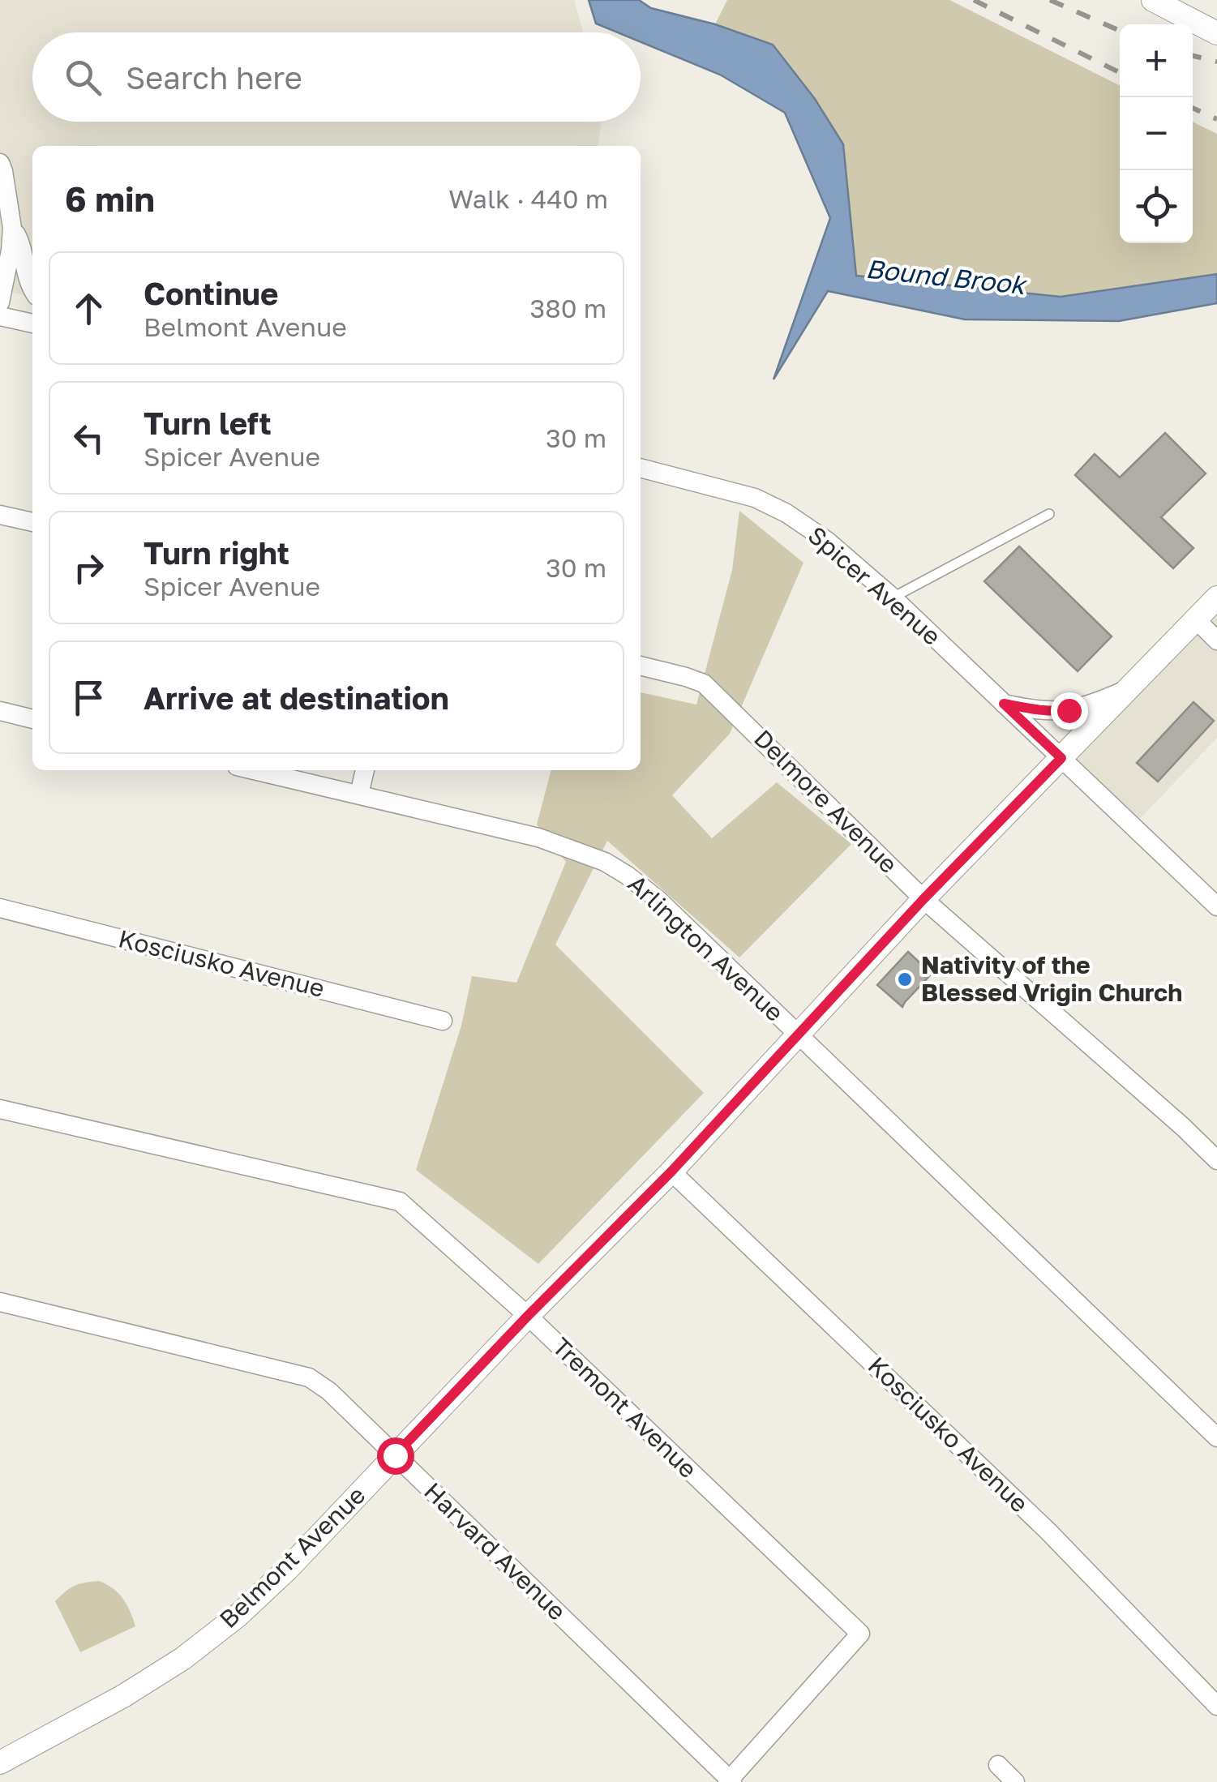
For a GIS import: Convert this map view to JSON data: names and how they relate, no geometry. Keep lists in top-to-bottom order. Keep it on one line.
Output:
{"streets":{"street":["Spicer Avenue","Delmore Avenue","Arlington Avenue","Kosciusko Avenue","Tremont Avenue","Harvard Avenue","Belmont Avenue"]},"crossings":[["Spicer Avenue","Belmont Avenue"],["Delmore Avenue","Belmont Avenue"],["Arlington Avenue","Belmont Avenue"],["Kosciusko Avenue","Belmont Avenue"],["Tremont Avenue","Harvard Avenue"],["Tremont Avenue","Belmont Avenue"],["Harvard Avenue","Belmont Avenue"]],"water":["Bound Brook"],"places":["Nativity of the Blessed Vrigin Church"],"page":{"map_buttons":["+","−"],"search":"Search here","heading":["6 min","Walk · 440 m"],"list":[["Continue","Belmont Avenue","380 m"],["Turn left","Spicer Avenue","30 m"],["Turn right","Spicer Avenue","30 m"],"Arrive at destination"]}}
